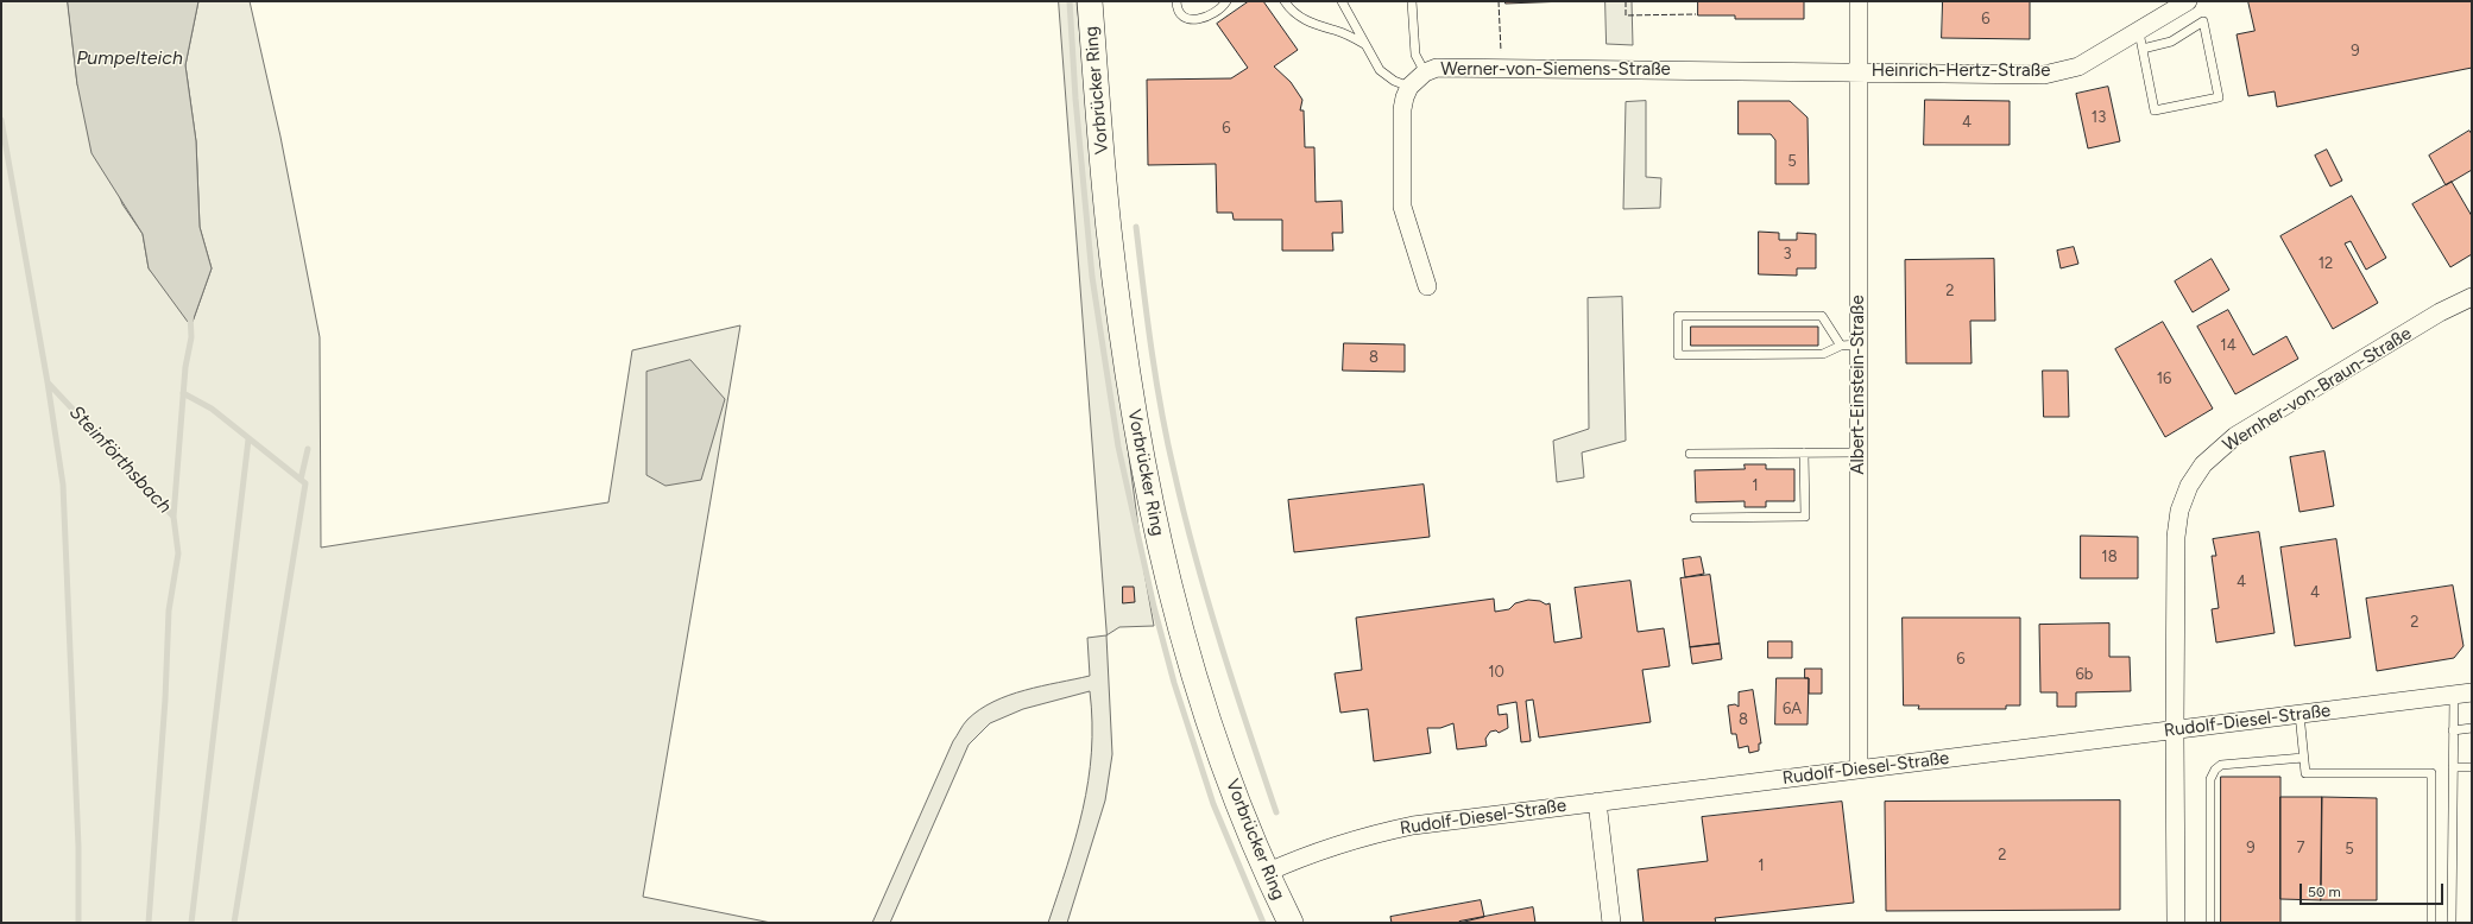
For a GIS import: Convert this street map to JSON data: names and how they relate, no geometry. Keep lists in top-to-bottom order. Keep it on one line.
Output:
{"streets":{"main road":["Vorbrücker Ring"],"street":["Werner-von-Siemens-Straße","Heinrich-Hertz-Straße","Albert-Einstein-Straße","Wernher-von-Braun-Straße","Rudolf-Diesel-Straße"]},"crossings":[["Werner-von-Siemens-Straße","Heinrich-Hertz-Straße"],["Werner-von-Siemens-Straße","Albert-Einstein-Straße"],["Heinrich-Hertz-Straße","Albert-Einstein-Straße"],["Vorbrücker Ring","Rudolf-Diesel-Straße"],["Albert-Einstein-Straße","Rudolf-Diesel-Straße"],["Wernher-von-Braun-Straße","Rudolf-Diesel-Straße"]],"water":["Pumpelteich","Steinförthsbach"],"house_numbers":["6","9","13","4","6","5","3","12","2","14","8","16","1","18","4","4","2","6","10","6b","6A","8","9","7","5","2","1"],"scale_bar":"50 m"}
